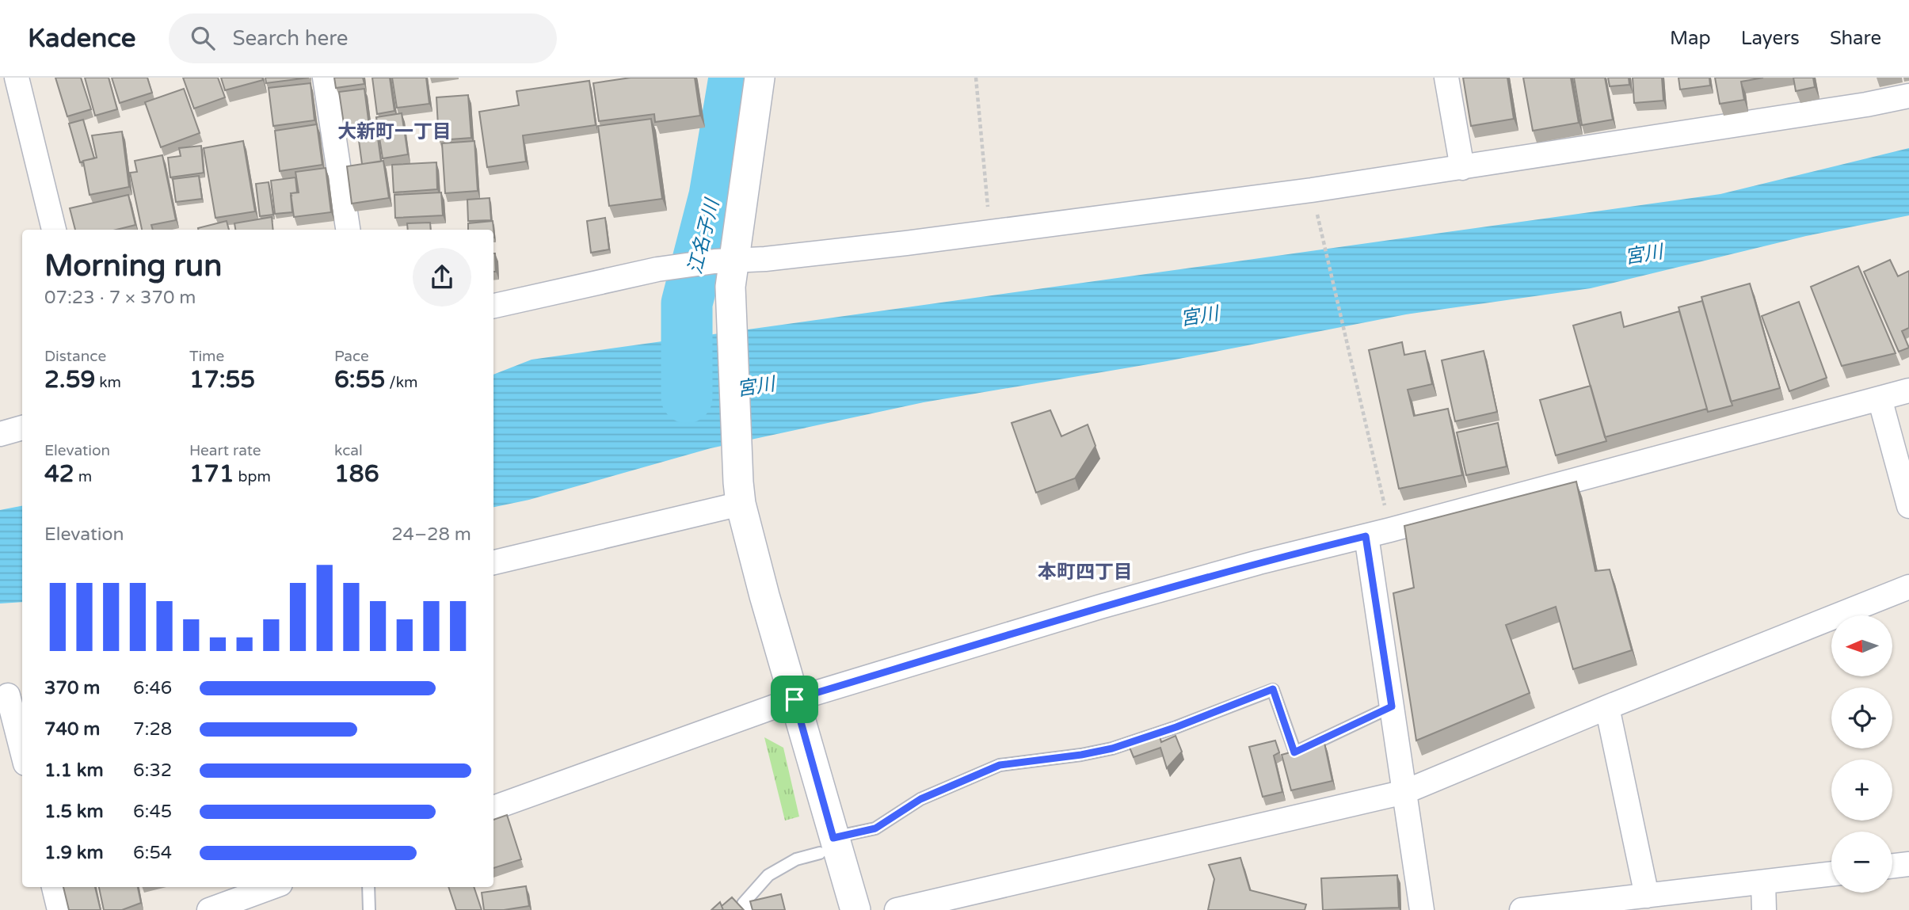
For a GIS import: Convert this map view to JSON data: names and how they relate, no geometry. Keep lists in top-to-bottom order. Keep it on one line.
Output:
{"districts":["大新町一丁目","本町四丁目"],"water":["江名子川","宮川"],"north":"left","page":{"header":"Kadence","search":"Search here","nav":["Map","Layers","Share"],"heading":["Morning run","07:23 · 7 × 370 m"],"stats":[["Distance","2.59 km"],["Time","17:55"],["Pace","6:55 /km"],["Elevation","42 m"],["Heart rate","171 bpm"],["kcal","186"]],"chart":["Elevation","24–28 m"],"map_buttons":["+","−"],"list":[{"name":"370 m","note":"6:46"},{"name":"740 m","note":"7:28"},{"name":"1.1 km","note":"6:32"},{"name":"1.5 km","note":"6:45"},{"name":"1.9 km","note":"6:54"}]}}
